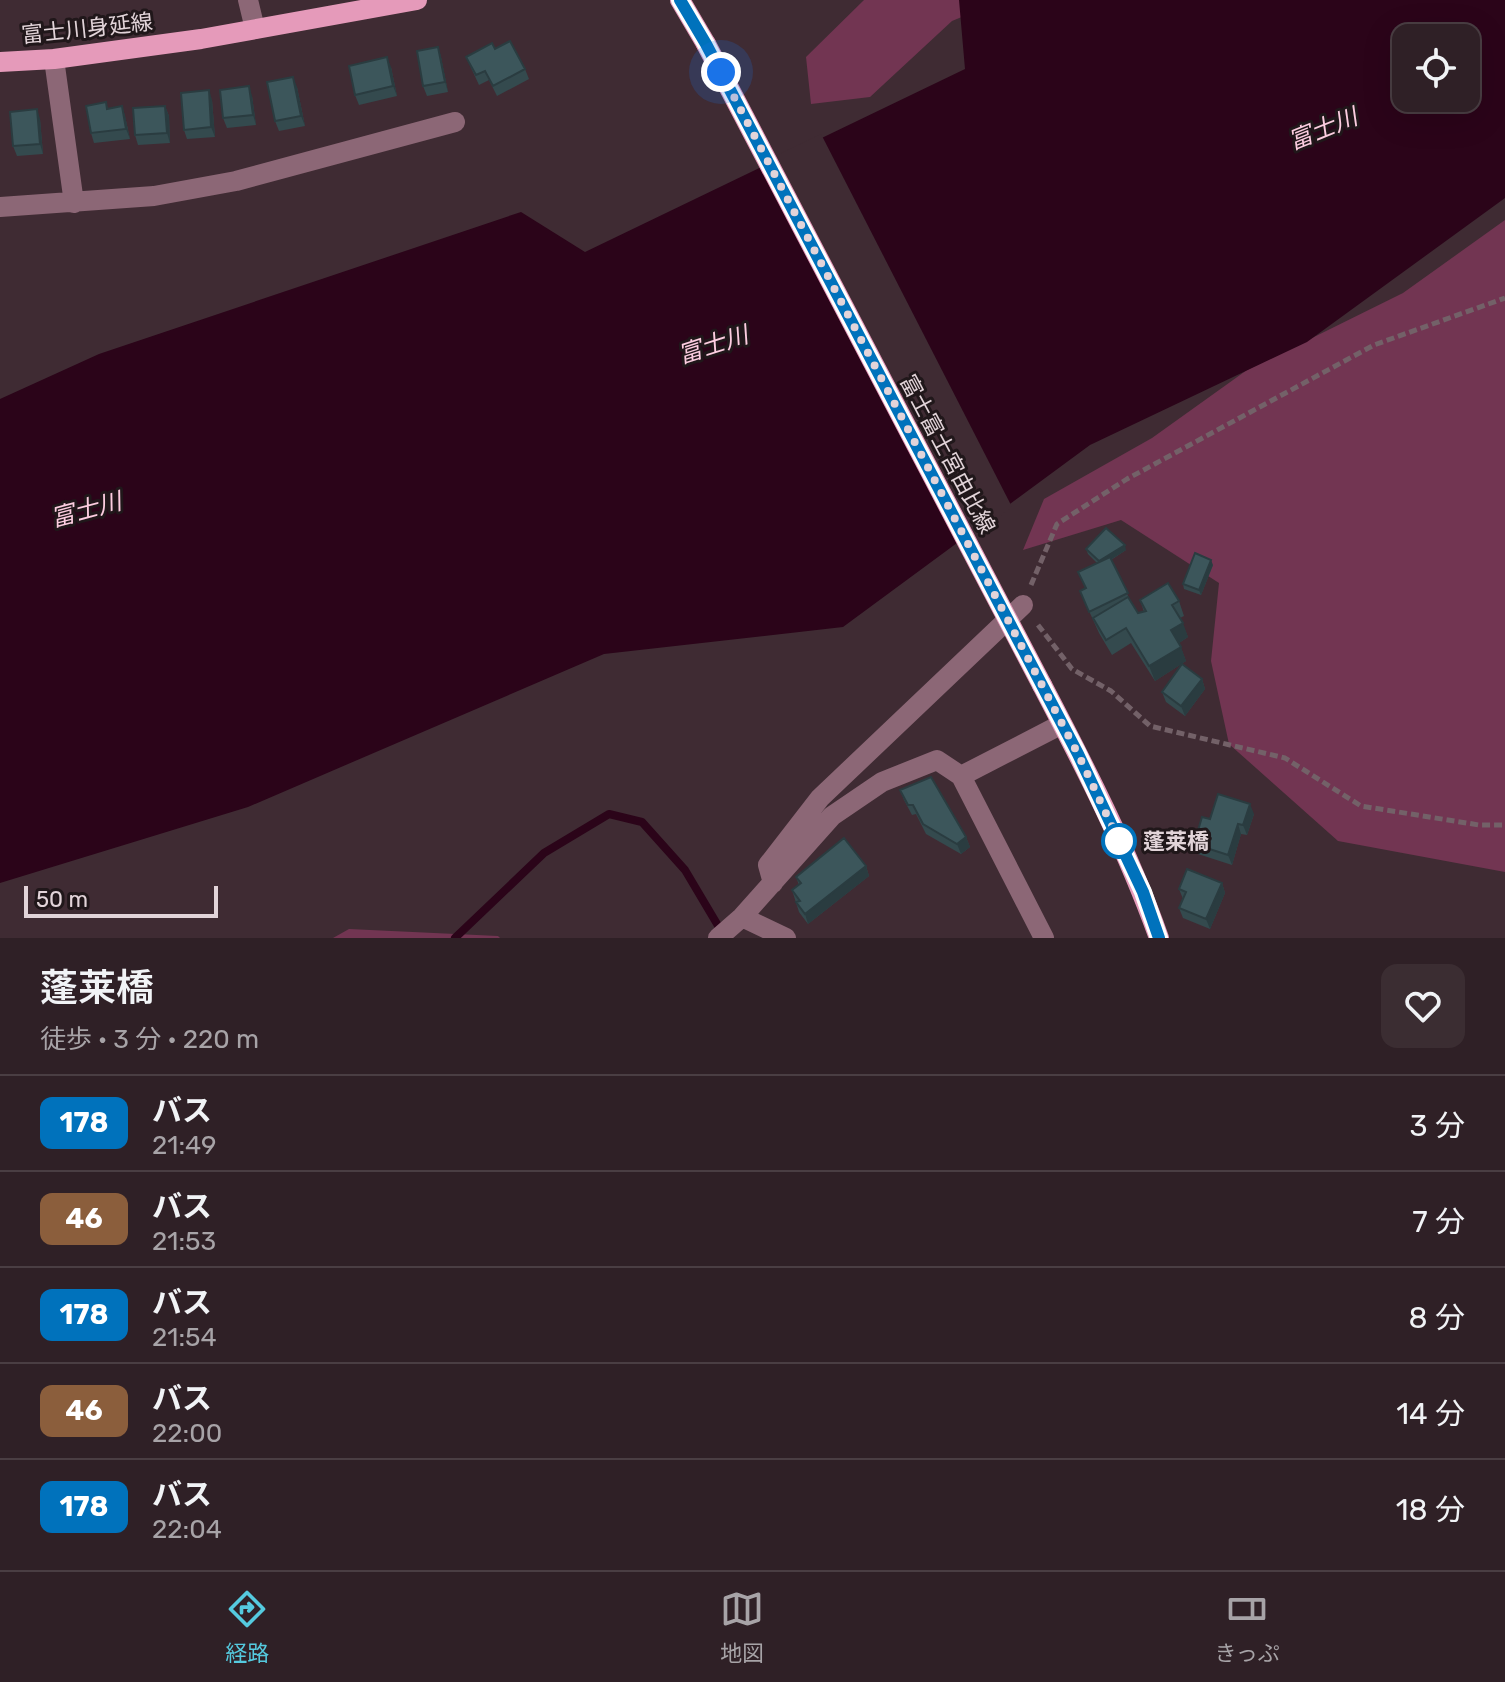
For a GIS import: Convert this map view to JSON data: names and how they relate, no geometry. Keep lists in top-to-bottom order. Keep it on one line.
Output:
{"streets":{"main road":["富士川身延線","富士富士宮由比線"]},"water":["富士川"],"places":["蓬莱橋"],"lines":["bus line 178"],"scale_bar":"50 m","page":{"scale":"50 m","heading":["蓬莱橋","徒歩 · 3 分 · 220 m"],"list":[{"mark":"178","name":"バス","note":"21:49","value":"3 分"},{"mark":"46","name":"バス","note":"21:53","value":"7 分"},{"mark":"178","name":"バス","note":"21:54","value":"8 分"},{"mark":"46","name":"バス","note":"22:00","value":"14 分"},{"mark":"178","name":"バス","note":"22:04","value":"18 分"}],"tabs":["経路","地図","きっぷ"]}}
